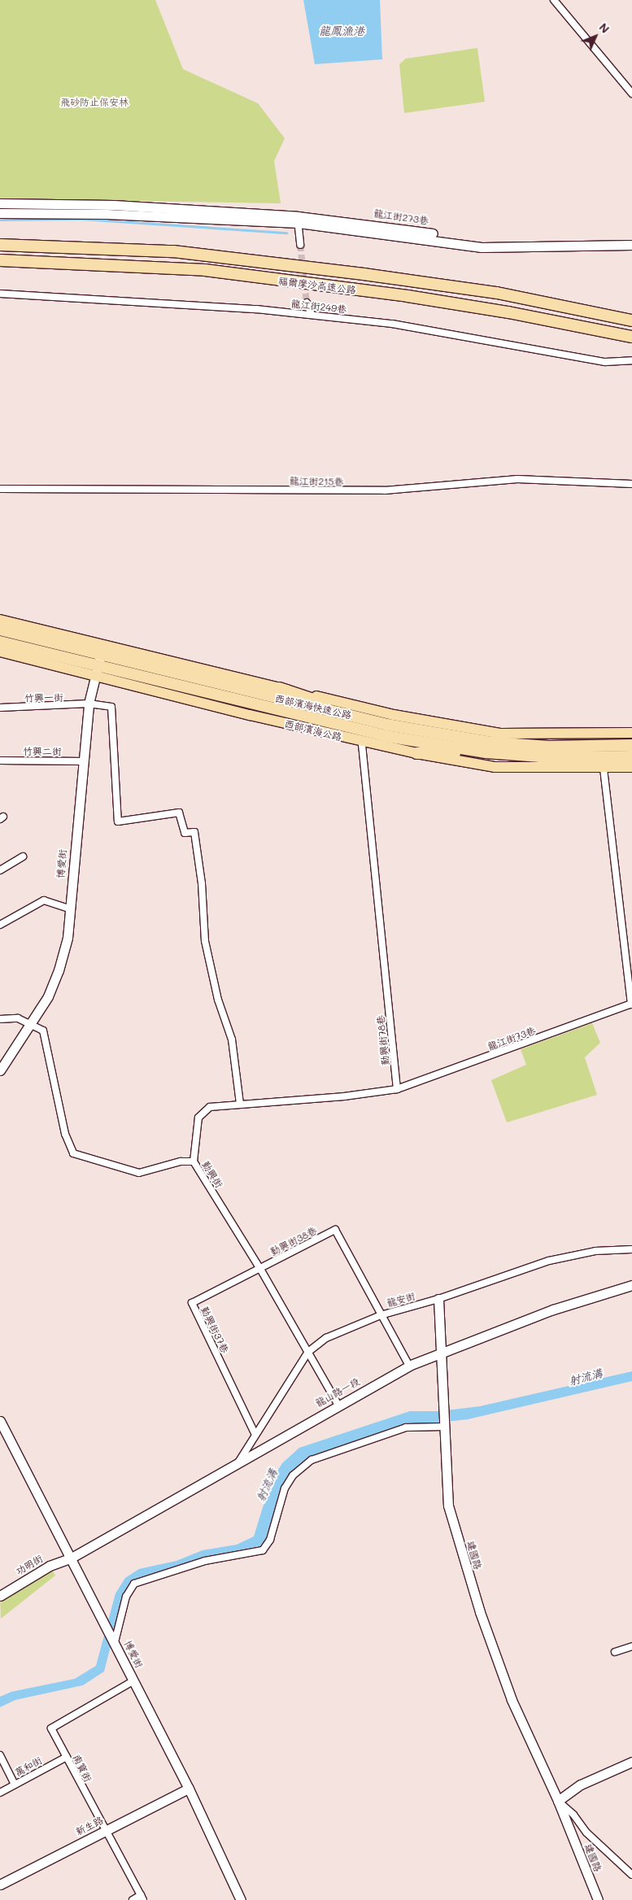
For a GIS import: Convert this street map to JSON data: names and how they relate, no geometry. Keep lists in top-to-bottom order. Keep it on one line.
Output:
{"streets":{"highway":["福爾摩沙高速公路","西部濱海快速公路"],"main road":["西部濱海公路"],"street":["龍江街273巷","龍江街249巷","龍江街215巷","竹興一街","竹興二街","博愛街","龍江街73巷","勤興街78巷","勤興街","勤興街38巷","龍安街","勤興街37巷","龍山路一段","建國路","功明街","萬和街","南寶街","新生路"]},"crossings":[["竹興一街","博愛街"],["西部濱海快速公路","西部濱海公路"],["西部濱海快速公路","博愛街"],["西部濱海公路","博愛街"],["西部濱海公路","勤興街78巷"],["竹興二街","博愛街"],["博愛街","勤興街"],["博愛街","龍山路一段"],["博愛街","功明街"],["博愛街","南寶街"],["博愛街","新生路"],["龍江街73巷","勤興街78巷"],["勤興街","勤興街38巷"],["勤興街","龍安街"],["勤興街","勤興街37巷"],["勤興街","龍山路一段"],["勤興街38巷","龍安街"],["勤興街38巷","勤興街37巷"],["龍安街","勤興街37巷"],["龍安街","龍山路一段"],["龍安街","建國路"],["龍山路一段","建國路"],["龍山路一段","功明街"],["萬和街","南寶街"],["南寶街","新生路"]],"water":["龍鳳漁港","射流溝"],"parks":["飛砂防止保安林"],"north":"top right"}
